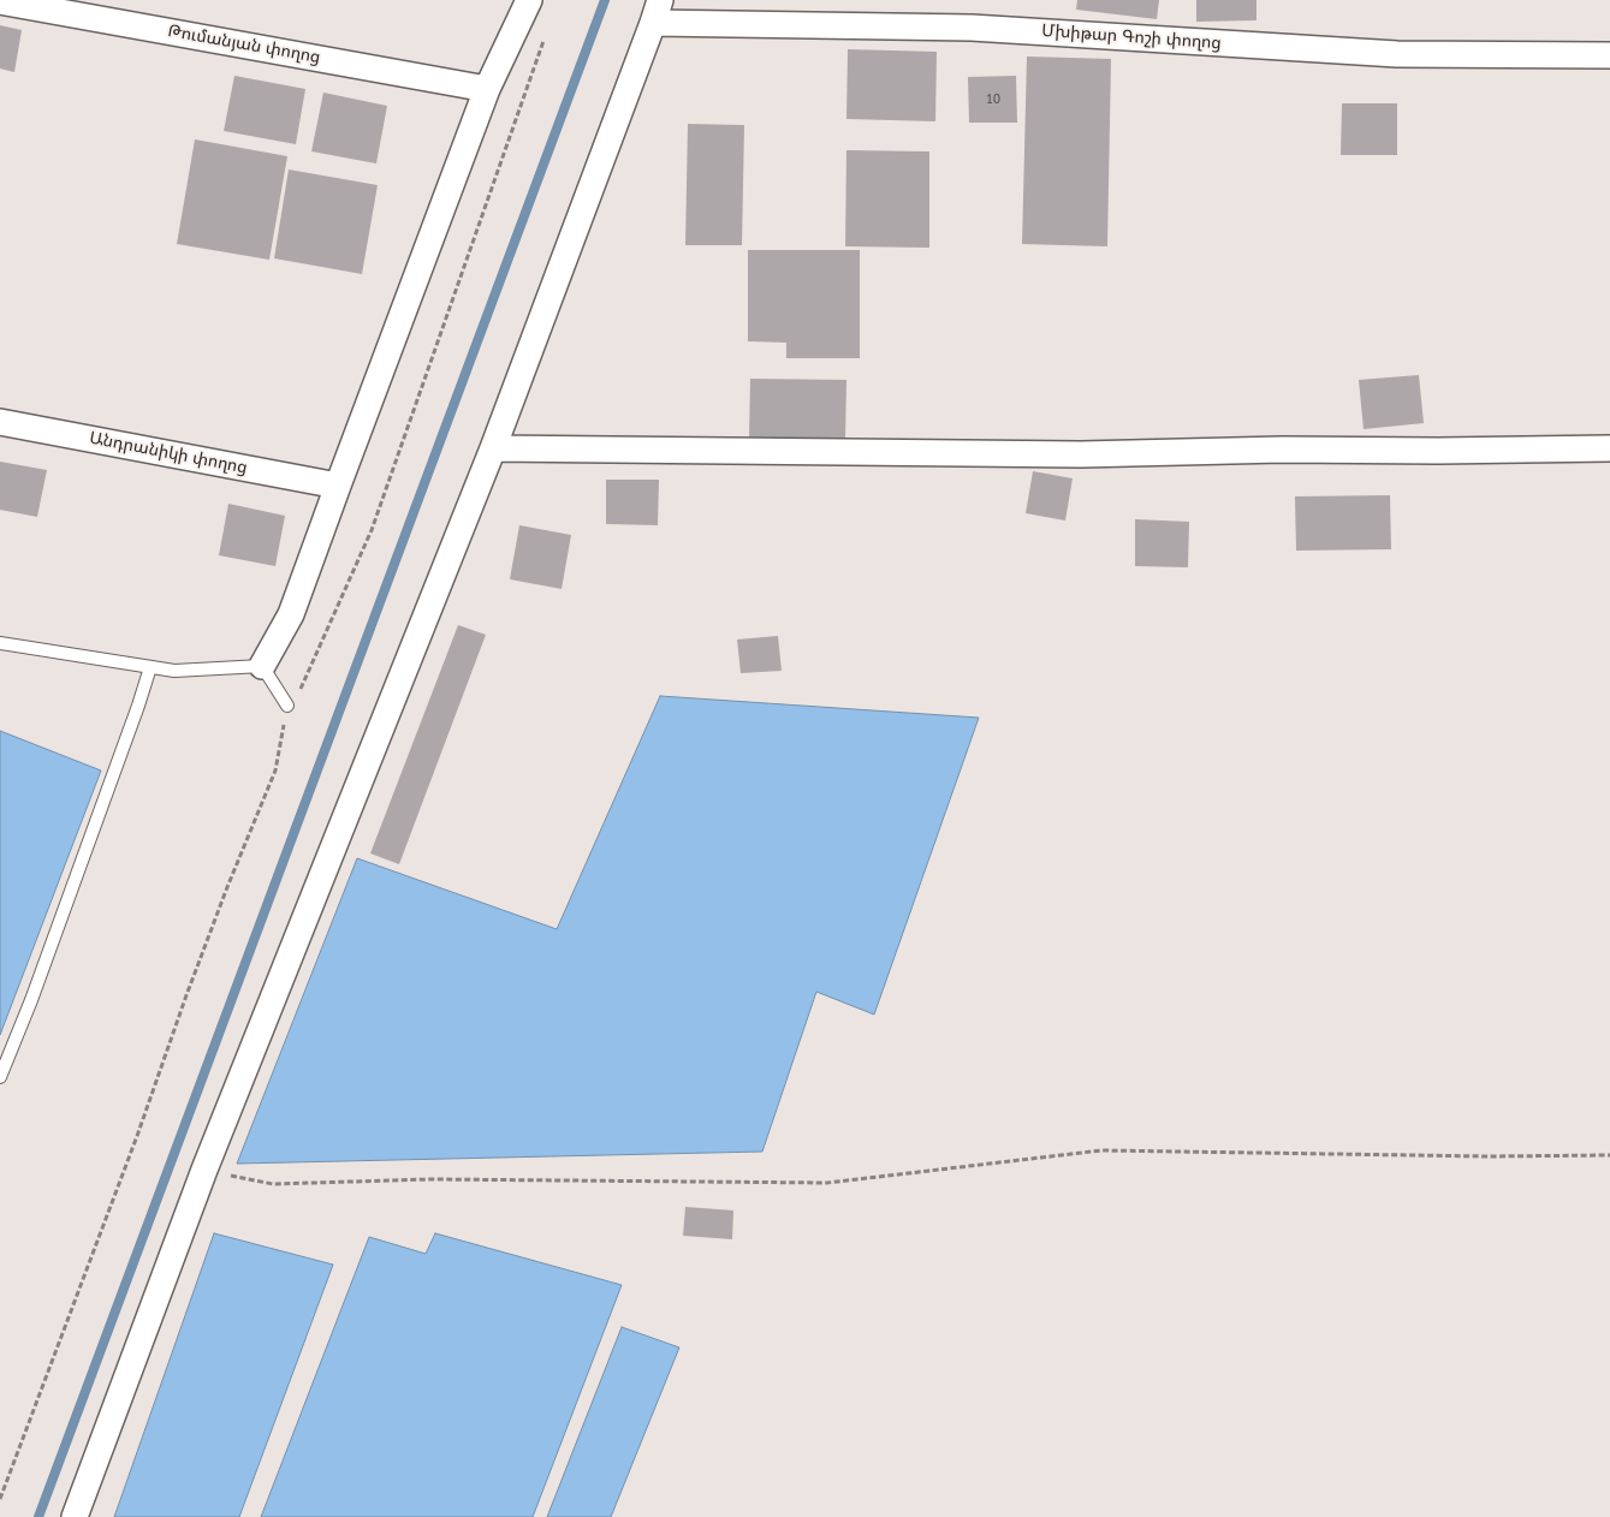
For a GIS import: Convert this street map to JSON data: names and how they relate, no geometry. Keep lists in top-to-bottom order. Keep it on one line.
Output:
{"streets":{"street":["Մխիթար Գոշի փողոց","Թումանյան փողոց","Անդրանիկի փողոց"]},"house_numbers":["10"]}
